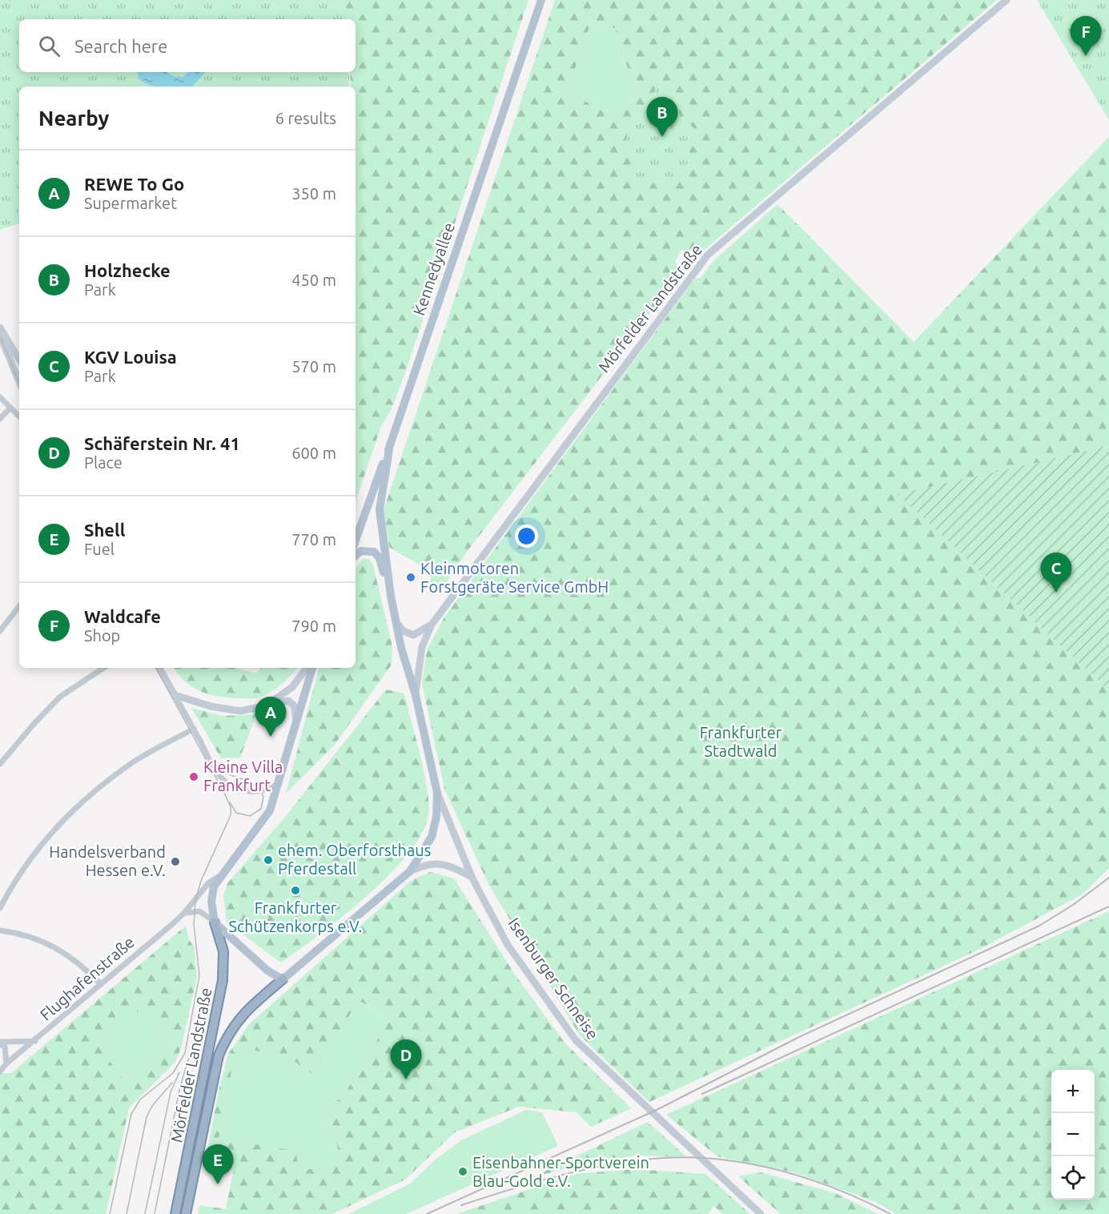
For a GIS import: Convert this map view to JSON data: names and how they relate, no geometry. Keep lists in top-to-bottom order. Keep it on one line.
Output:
{"streets":{"highway":["Mörfelder Landstraße"],"main road":["Kennedyallee","Isenburger Schneise"],"street":["Flughafenstraße"]},"crossings":[["Kennedyallee","Isenburger Schneise"],["Mörfelder Landstraße","Isenburger Schneise"]],"parks":["Frankfurter Stadtwald"],"places":["Kleinmotoren Forstgeräte Service GmbH","Kleine Villa Frankfurt","ehem. Oberforsthaus Pferdestall","Handelsverband Hessen e.V.","Frankfurter Schützenkorps e.V.","Eisenbahner-Sportverein Blau-Gold e.V."],"page":{"pins":["F","B","C","A","D","E"],"search":"Search here","heading":["Nearby","6 results"],"list":[{"mark":"A","name":"REWE To Go","note":"Supermarket","value":"350 m"},{"mark":"B","name":"Holzhecke","note":"Park","value":"450 m"},{"mark":"C","name":"KGV Louisa","note":"Park","value":"570 m"},{"mark":"D","name":"Schäferstein Nr. 41","note":"Place","value":"600 m"},{"mark":"E","name":"Shell","note":"Fuel","value":"770 m"},{"mark":"F","name":"Waldcafe","note":"Shop","value":"790 m"}],"map_buttons":["+","−"]}}
